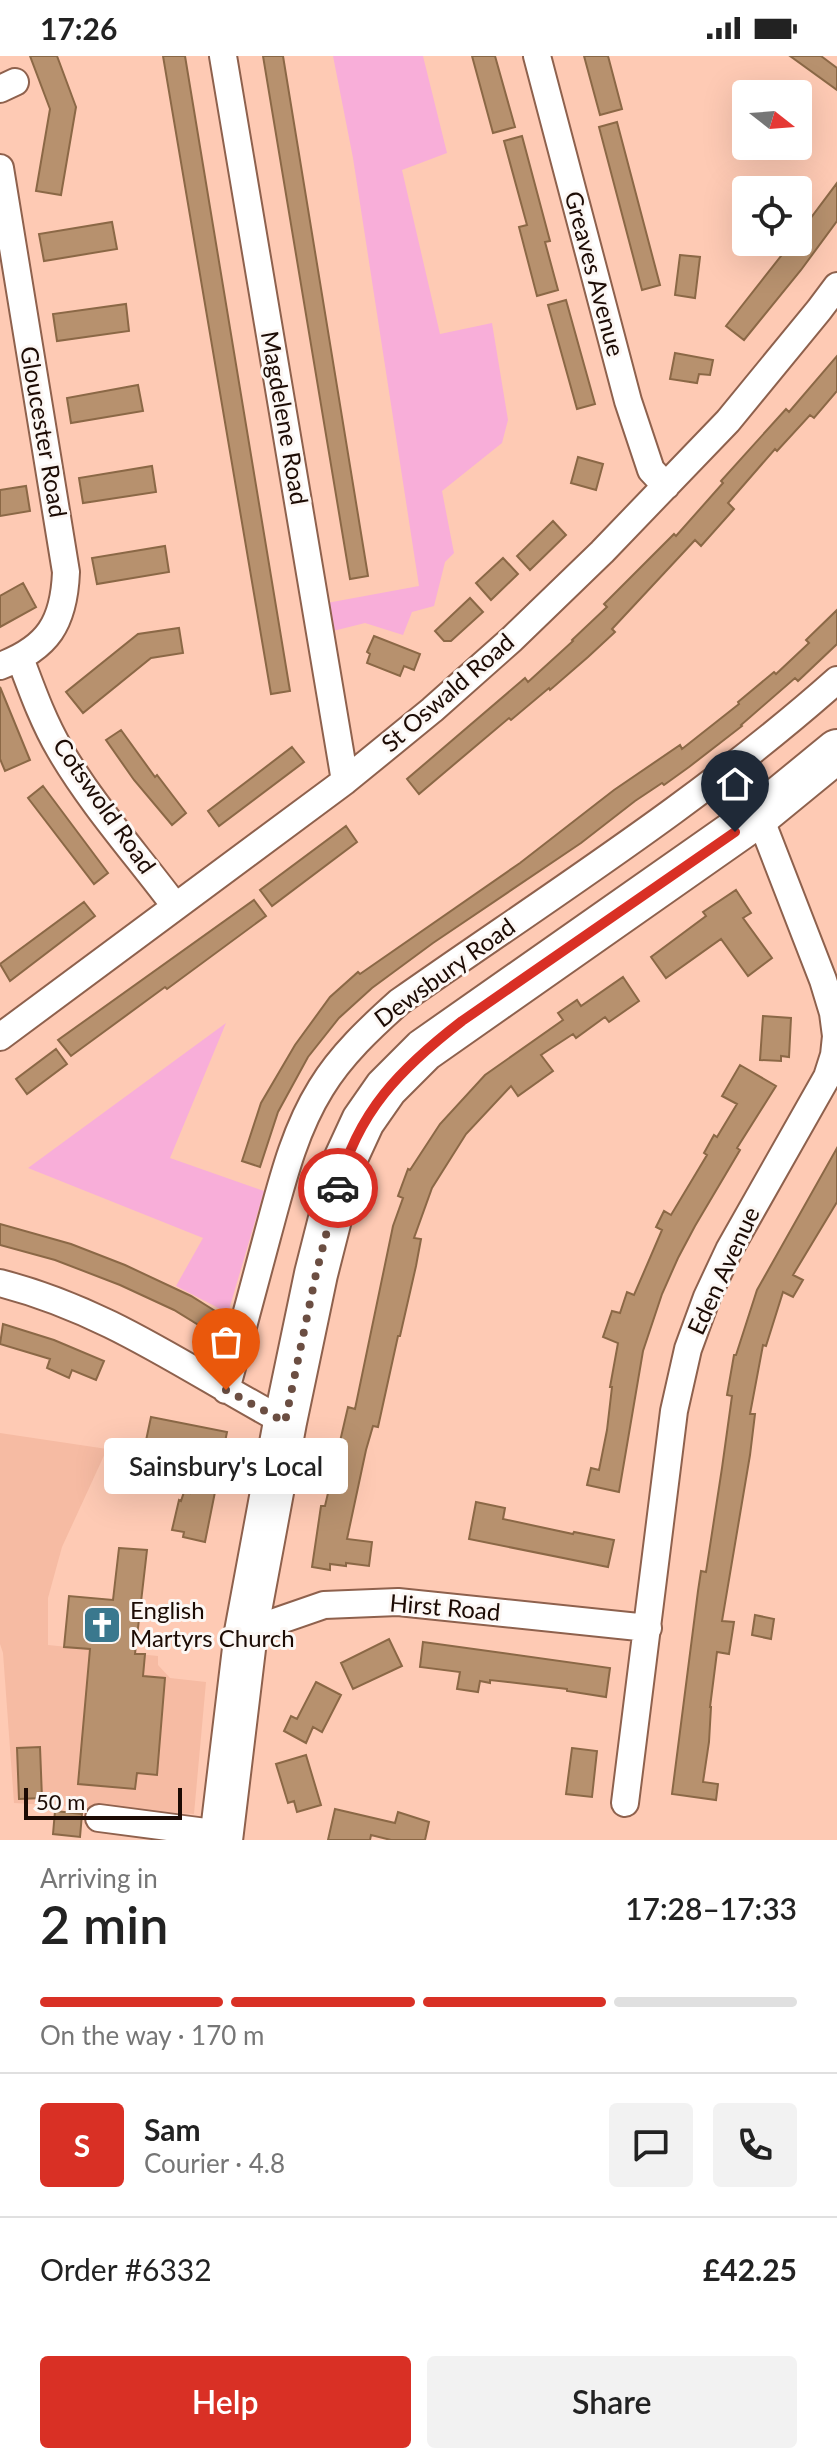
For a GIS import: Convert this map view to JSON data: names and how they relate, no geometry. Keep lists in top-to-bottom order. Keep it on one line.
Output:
{"streets":{"highway":["Dewsbury Road"],"street":["Greaves Avenue","Magdelene Road","Gloucester Road","St Oswald Road","Cotswold Road","Eden Avenue","Hirst Road"]},"crossings":[["Greaves Avenue","St Oswald Road"],["Magdelene Road","St Oswald Road"],["Gloucester Road","Cotswold Road"],["St Oswald Road","Cotswold Road"],["Dewsbury Road","Eden Avenue"],["Dewsbury Road","Hirst Road"],["Eden Avenue","Hirst Road"]],"places":{"other":["Sainsbury's Local"],"church":["English Martyrs Church"]},"scale_bar":"50 m","north":"right","page":{"status":"17:26","bubble":"Sainsbury's Local","scale":"50 m","heading":["2 min","Arriving in","17:28–17:33"],"panel":["Sam","Courier · 4.8","Order #6332","£42.25"],"bar":"On the way · 170 m","round":"S","buttons":["Help","Share"]}}
